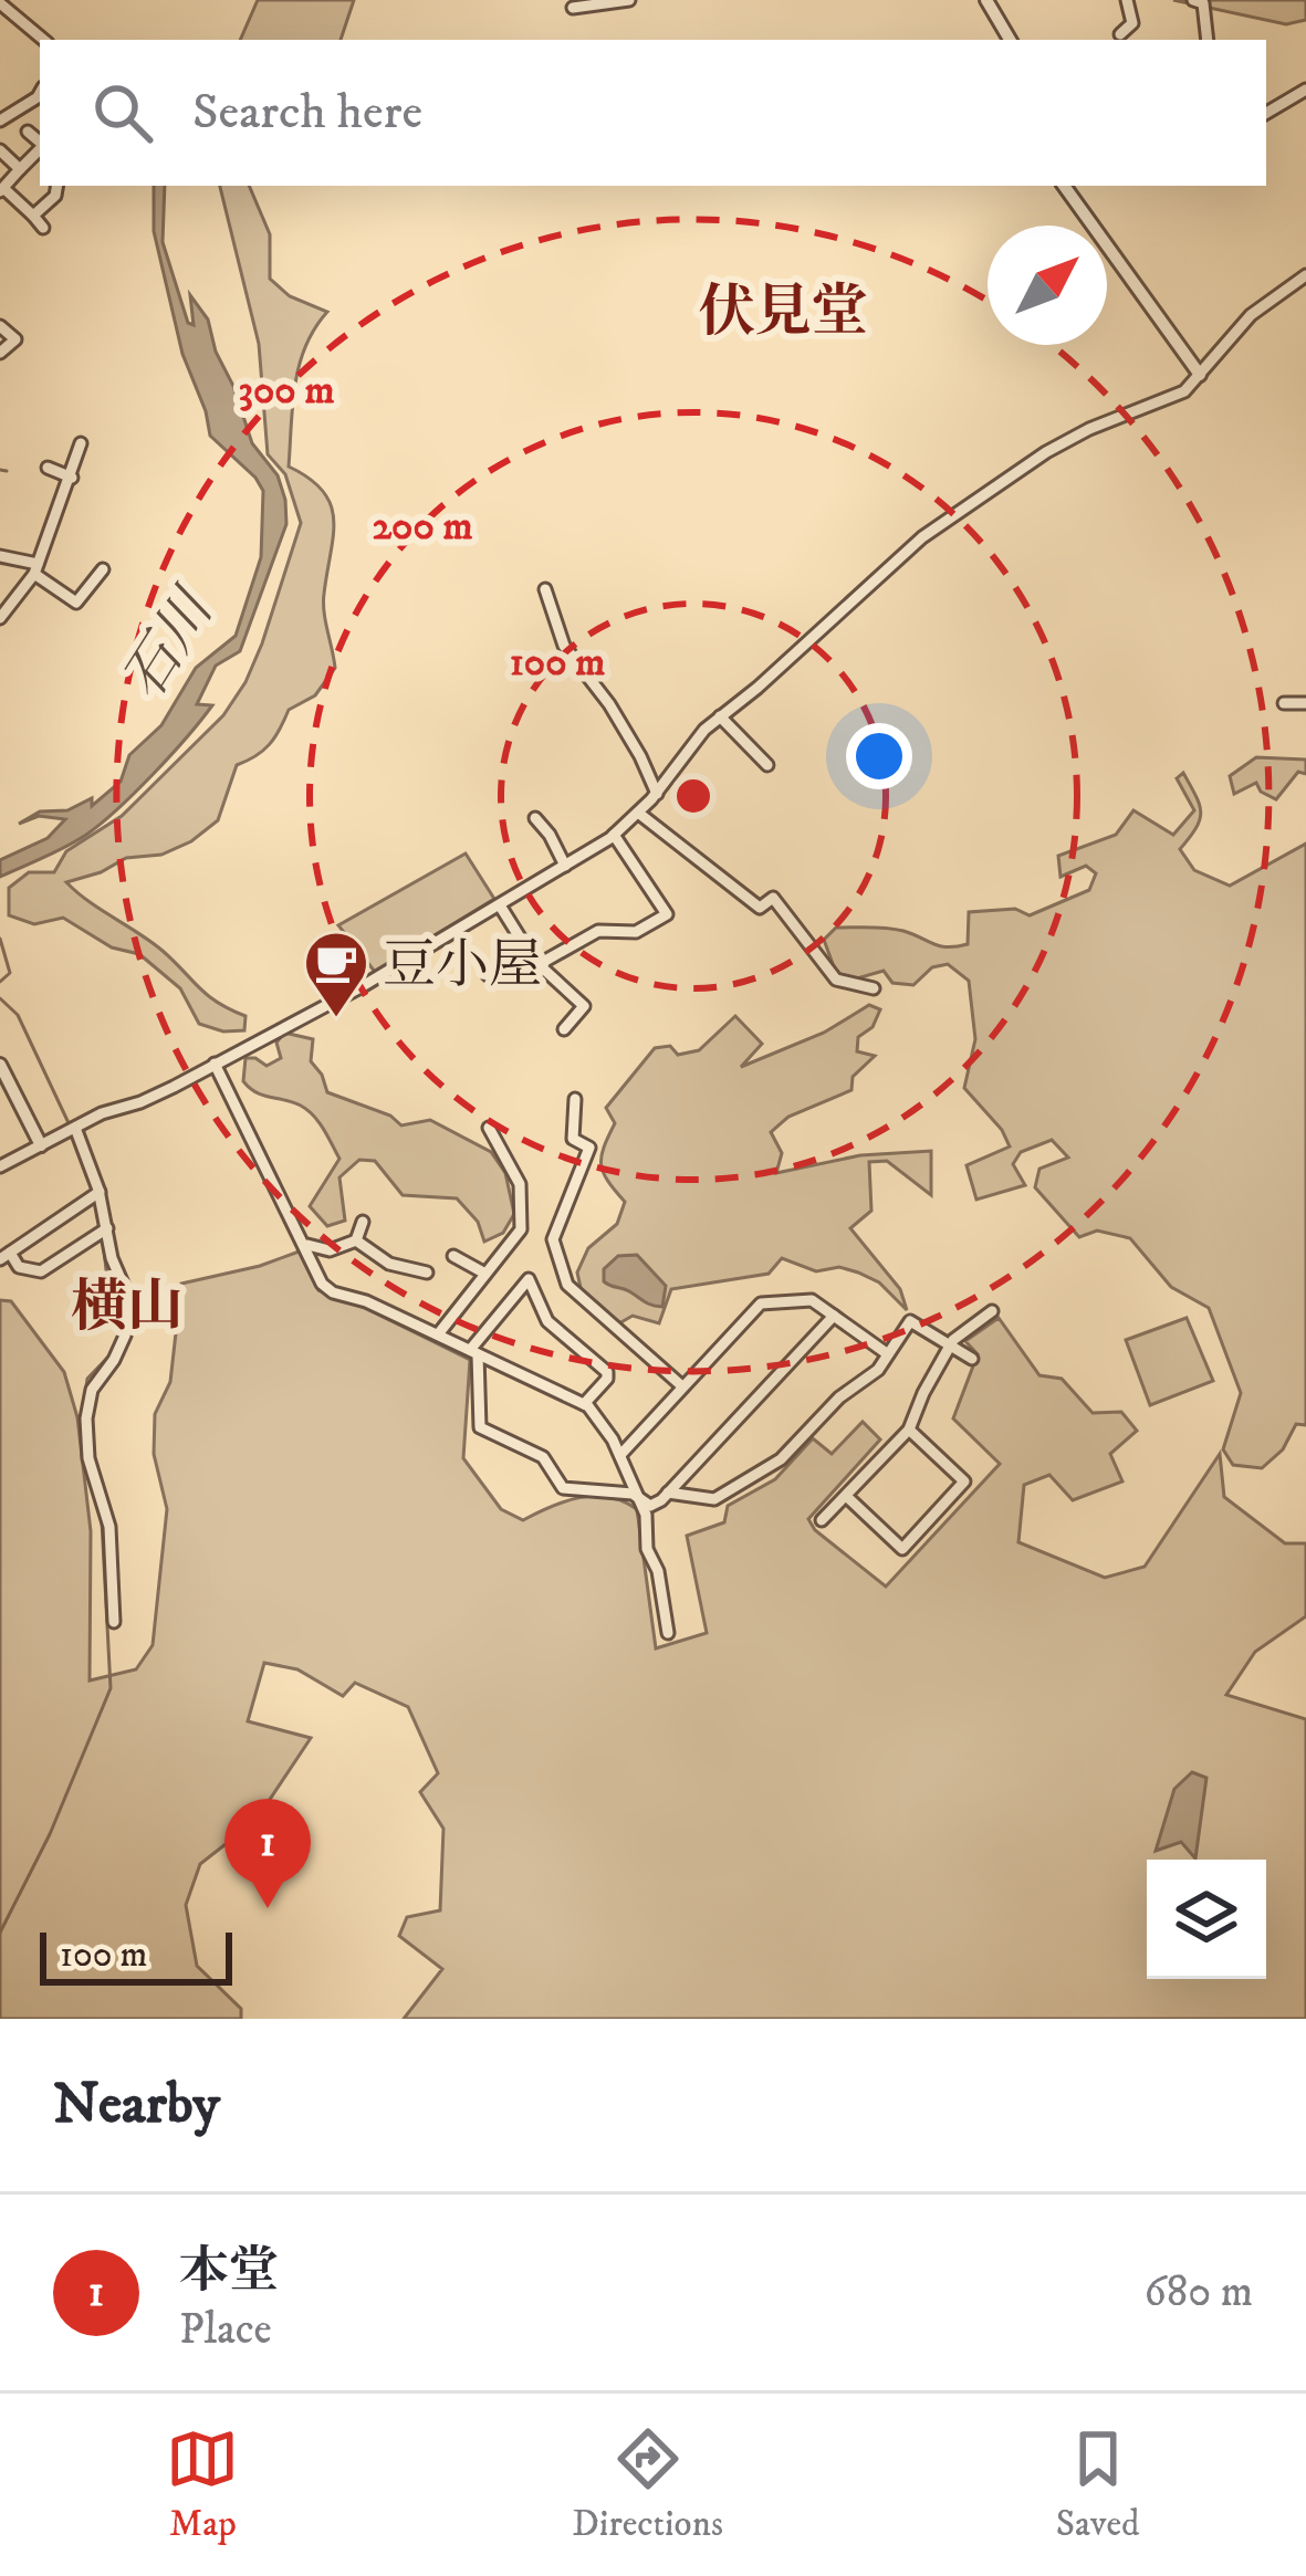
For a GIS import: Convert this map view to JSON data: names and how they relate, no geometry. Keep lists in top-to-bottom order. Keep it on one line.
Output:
{"districts":["伏見堂","横山"],"water":["石川"],"places":{"cafe":["豆小屋"]},"scale_bar":"100 m","north":"top right","page":{"search":"Search here","pins":"1","scale":"100 m","heading":"Nearby","list":[{"mark":"1","name":"本堂","note":"Place","value":"680 m"}],"nav":["Map","Directions","Saved"]},"rings":["300 m","200 m","100 m"]}
